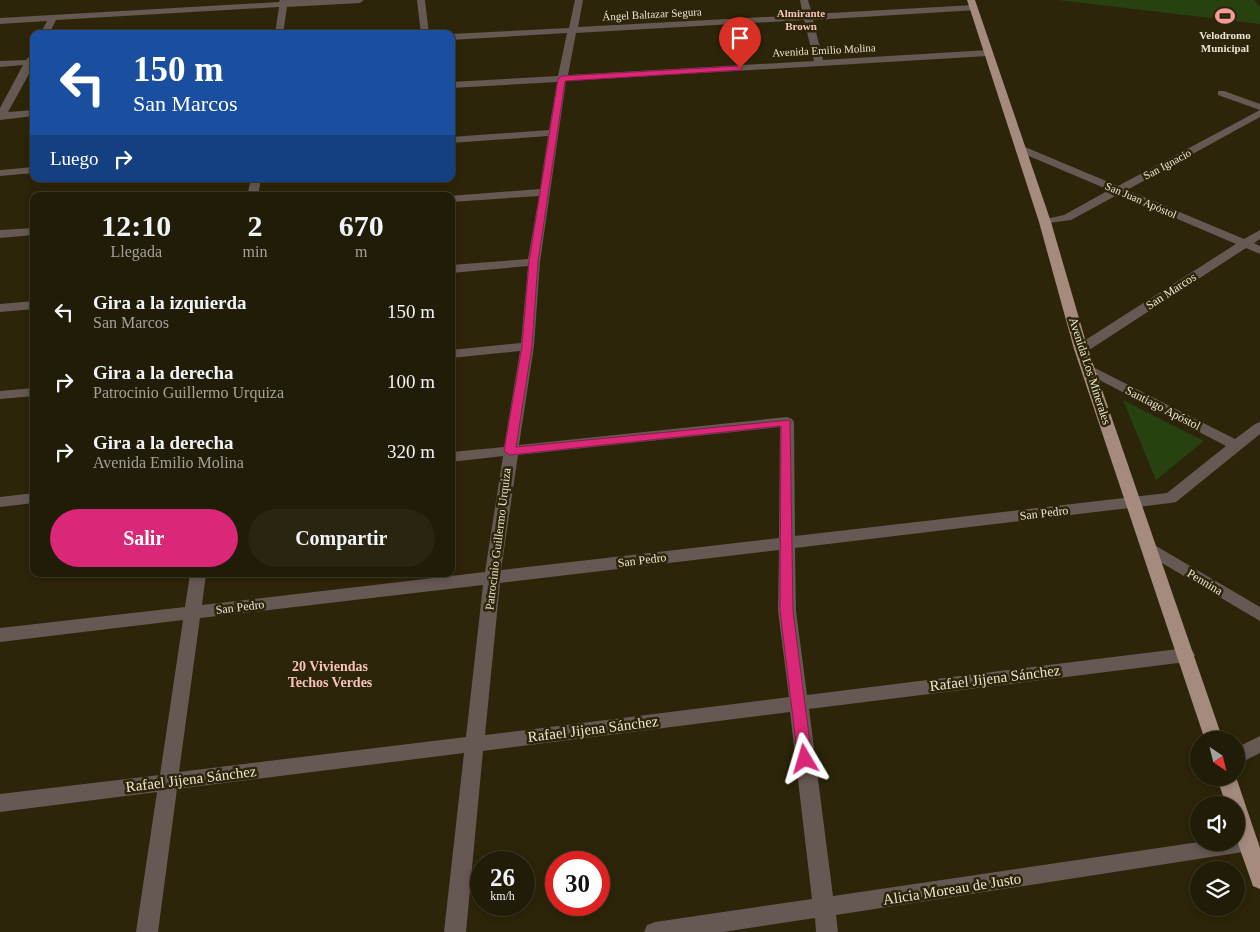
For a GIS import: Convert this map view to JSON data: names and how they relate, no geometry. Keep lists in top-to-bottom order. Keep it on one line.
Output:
{"streets":{"main road":["Avenida Los Minerales"],"street":["Ángel Baltazar Segura","Avenida Emilio Molina","San Ignacio","San Juan Apóstol","San Marcos","Santiago Apóstol","San Pedro","Patrocinio Guillermo Urquiza","Pennina","Rafael Jijena Sánchez","Alicia Moreau de Justo"]},"crossings":[["Ángel Baltazar Segura","Avenida Los Minerales"],["Ángel Baltazar Segura","Patrocinio Guillermo Urquiza"],["Avenida Emilio Molina","Avenida Los Minerales"],["Avenida Emilio Molina","Patrocinio Guillermo Urquiza"],["San Ignacio","San Juan Apóstol"],["San Ignacio","Avenida Los Minerales"],["San Juan Apóstol","San Marcos"],["San Juan Apóstol","Avenida Los Minerales"],["San Marcos","Avenida Los Minerales"],["Avenida Los Minerales","Santiago Apóstol"],["Avenida Los Minerales","San Pedro"],["Avenida Los Minerales","Pennina"],["Avenida Los Minerales","Rafael Jijena Sánchez"],["Santiago Apóstol","San Pedro"],["San Pedro","Patrocinio Guillermo Urquiza"],["Patrocinio Guillermo Urquiza","Rafael Jijena Sánchez"]],"districts":["Almirante Brown","20 Viviendas Techos Verdes"],"places":{"sports":["Velodromo Municipal"]},"north":"bottom right","page":{"turn":["150 m","San Marcos"],"then":"Luego","eta":["12:10","Llegada","2","min","670","m"],"list":[{"name":"Gira a la izquierda","note":"San Marcos","value":"150 m"},{"name":"Gira a la derecha","note":"Patrocinio Guillermo Urquiza","value":"100 m"},{"name":"Gira a la derecha","note":"Avenida Emilio Molina","value":"320 m"}],"buttons":["Salir","Compartir"],"speed":"26 km/h","limit":"30"}}
